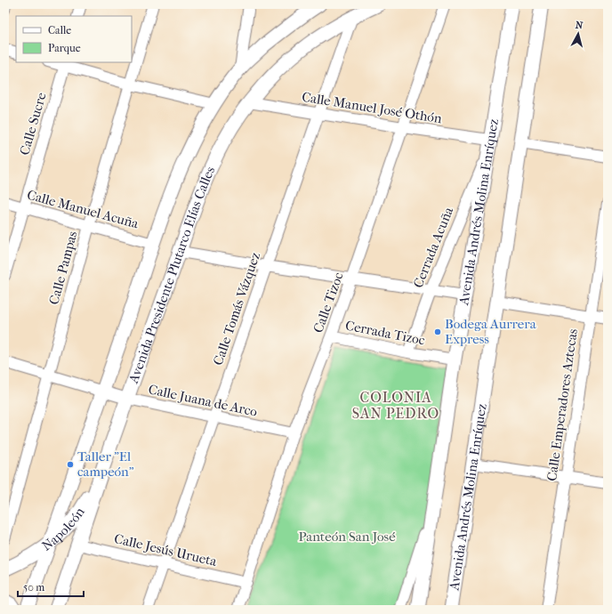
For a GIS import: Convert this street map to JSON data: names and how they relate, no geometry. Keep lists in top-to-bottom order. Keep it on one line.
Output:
{"streets":{"main road":["Avenida Andrés Molina Enríquez","Avenida Presidente Plutarco Elías Calles","Napoleón"],"street":["Calle Manuel José Othón","Calle Sucre","Calle Manuel Acuña","Cerrada Acuña","Calle Pampas","Calle Tizoc","Calle Tomás Vázquez","Cerrada Tizoc","Calle Juana de Arco","Calle Emperadores Aztecas","Calle Jesús Urueta"]},"crossings":[["Calle Manuel José Othón","Avenida Andrés Molina Enríquez"],["Calle Manuel José Othón","Avenida Presidente Plutarco Elías Calles"],["Calle Manuel José Othón","Calle Tizoc"],["Calle Manuel José Othón","Calle Tomás Vázquez"],["Calle Sucre","Calle Manuel Acuña"],["Calle Manuel Acuña","Calle Pampas"],["Calle Manuel Acuña","Avenida Presidente Plutarco Elías Calles"],["Avenida Andrés Molina Enríquez","Cerrada Acuña"],["Avenida Andrés Molina Enríquez","Cerrada Tizoc"],["Cerrada Acuña","Cerrada Tizoc"],["Calle Pampas","Calle Juana de Arco"],["Avenida Presidente Plutarco Elías Calles","Calle Tomás Vázquez"],["Avenida Presidente Plutarco Elías Calles","Calle Juana de Arco"],["Avenida Presidente Plutarco Elías Calles","Napoleón"],["Avenida Presidente Plutarco Elías Calles","Calle Jesús Urueta"],["Calle Tizoc","Cerrada Tizoc"],["Calle Tizoc","Calle Juana de Arco"],["Calle Tizoc","Calle Jesús Urueta"],["Calle Tomás Vázquez","Calle Juana de Arco"],["Calle Tomás Vázquez","Calle Jesús Urueta"]],"districts":["COLONIA SAN PEDRO"],"parks":["Panteón San José"],"places":["Bodega Aurrera Express","Taller \"El campeón\""],"legend":["Calle","Parque"],"scale_bar":"50 m","north":"top"}
